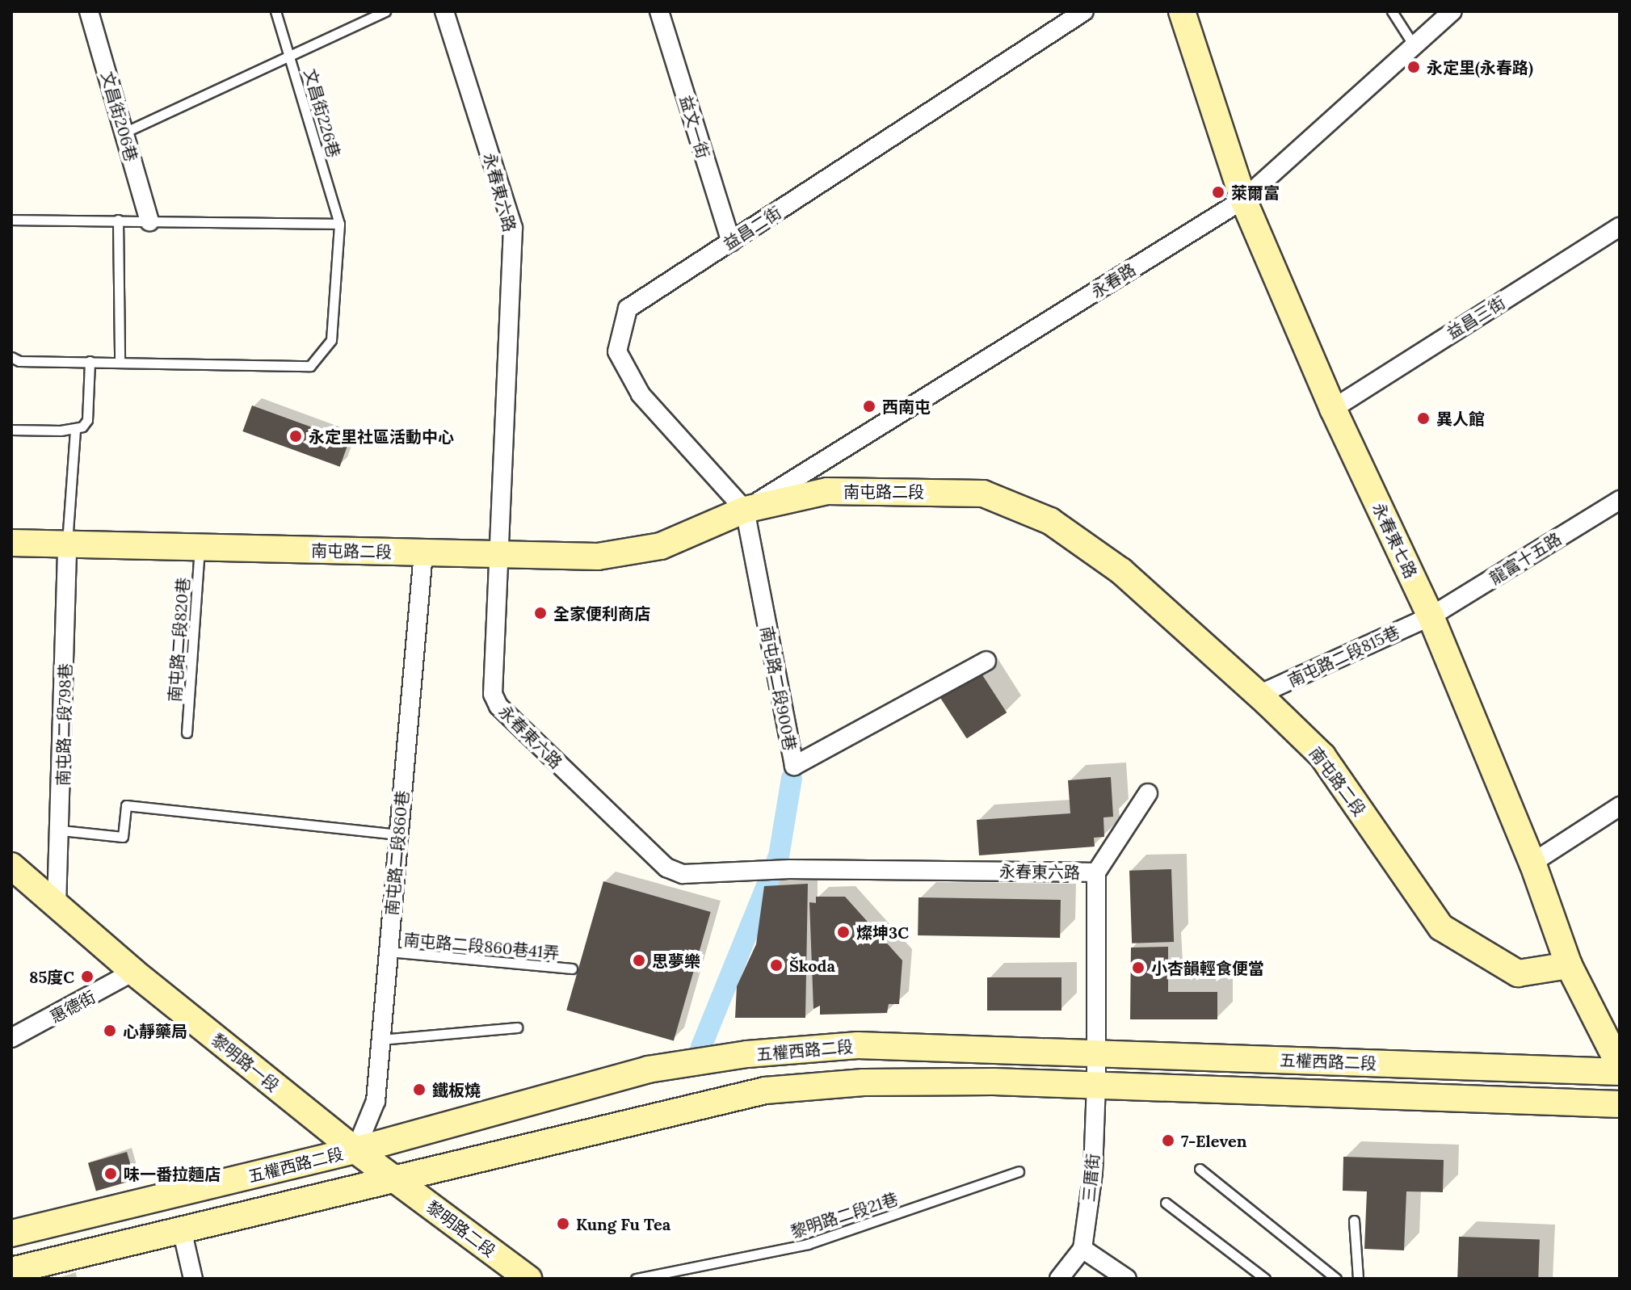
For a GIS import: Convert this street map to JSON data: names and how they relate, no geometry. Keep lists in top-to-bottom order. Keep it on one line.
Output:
{"streets":{"main road":["南屯路二段","永春東七路","五權西路二段","黎明路一段","黎明路二段"],"street":["文昌街206巷","益文一街","永春東六路","益昌二街","永春路","益昌三街","龍富十五路","南屯路二段815巷","南屯路二段900巷","南屯路二段798巷","南屯路二段860巷","惠德街","三厝街"],"lane":["文昌街226巷","南屯路二段820巷","南屯路二段860巷41弄","黎明路二段21巷"]},"crossings":[["益文一街","益昌二街"],["永春東六路","南屯路二段"],["永春東六路","三厝街"],["益昌二街","永春路"],["益昌二街","南屯路二段"],["益昌二街","南屯路二段900巷"],["永春路","南屯路二段"],["永春路","永春東七路"],["永春路","南屯路二段900巷"],["益昌三街","永春東七路"],["南屯路二段","永春東七路"],["南屯路二段","南屯路二段820巷"],["南屯路二段","南屯路二段815巷"],["南屯路二段","南屯路二段900巷"],["南屯路二段","南屯路二段798巷"],["南屯路二段","南屯路二段860巷"],["永春東七路","龍富十五路"],["永春東七路","南屯路二段815巷"],["龍富十五路","南屯路二段815巷"],["南屯路二段798巷","黎明路一段"],["南屯路二段860巷","南屯路二段860巷41弄"],["南屯路二段860巷","五權西路二段"],["南屯路二段860巷","黎明路一段"],["惠德街","黎明路一段"],["五權西路二段","黎明路一段"],["五權西路二段","三厝街"],["五權西路二段","黎明路二段"],["黎明路一段","黎明路二段"]],"places":["永定里(永春路)","萊爾富","西南屯","異人館","永定里社區活動中心","全家便利商店","燦坤3C","思夢樂","Škoda","小杏韻輕食便當","85度C","心靜藥局","鐵板燒","7-Eleven","味一番拉麵店","Kung Fu Tea"]}
